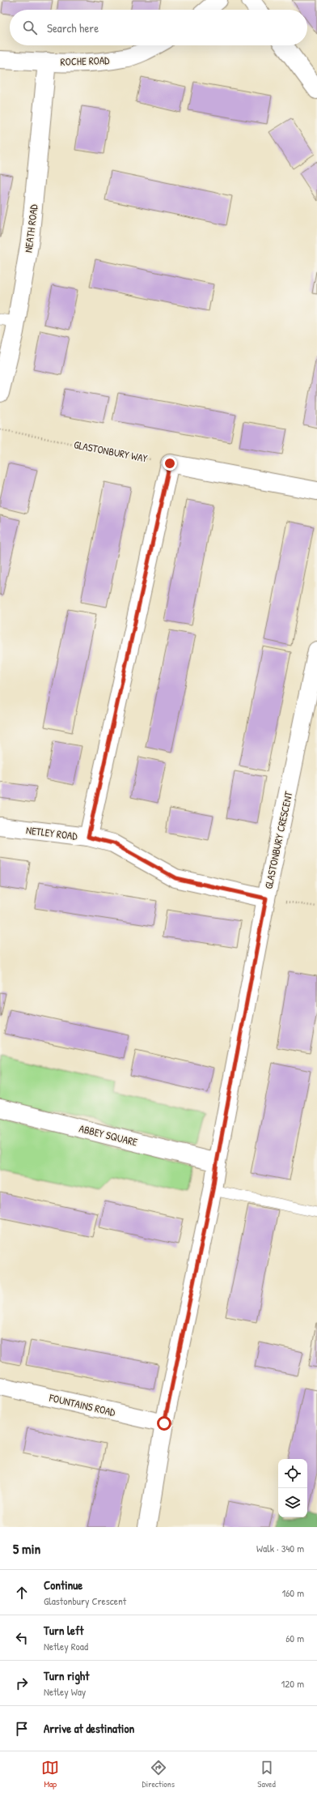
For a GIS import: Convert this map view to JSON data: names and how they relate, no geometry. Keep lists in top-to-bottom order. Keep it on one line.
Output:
{"streets":{"street":["ROCHE ROAD","NEATH ROAD","NETLEY ROAD","GLASTONBURY CRESCENT","ABBEY SQUARE","FOUNTAINS ROAD"],"path":["GLASTONBURY WAY"]},"crossings":[["ROCHE ROAD","NEATH ROAD"],["NETLEY ROAD","GLASTONBURY CRESCENT"],["GLASTONBURY CRESCENT","ABBEY SQUARE"],["GLASTONBURY CRESCENT","FOUNTAINS ROAD"]],"page":{"search":"Search here","heading":["5 min","Walk · 340 m"],"list":[["Continue","Glastonbury Crescent","160 m"],["Turn left","Netley Road","60 m"],["Turn right","Netley Way","120 m"],"Arrive at destination"],"nav":["Map","Directions","Saved"]}}
